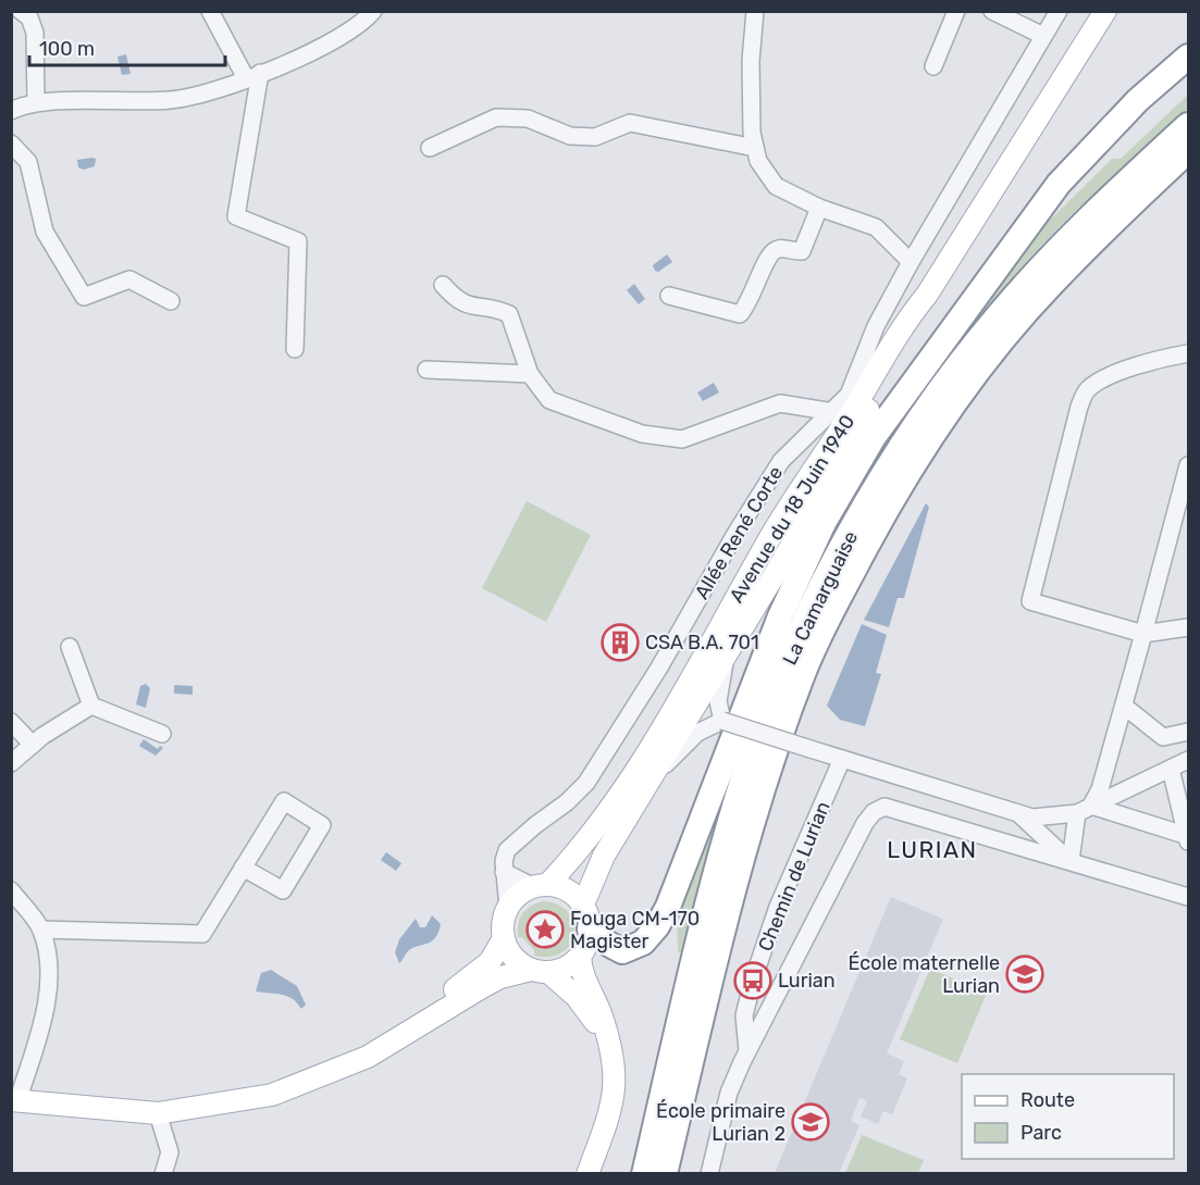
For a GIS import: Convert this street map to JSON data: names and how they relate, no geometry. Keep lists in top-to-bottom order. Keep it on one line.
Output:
{"streets":{"highway":["La Camarguaise"],"main road":["Avenue du 18 Juin 1940"],"street":["Allée René Corte","Chemin de Lurian"]},"districts":["LURIAN"],"places":{"building":["CSA B.A. 701"],"place":["Fouga CM-170 Magister"],"school or university":["École maternelle Lurian","École primaire Lurian 2"],"bus stop":["Lurian"]},"legend":["Route","Parc"],"scale_bar":"100 m"}
